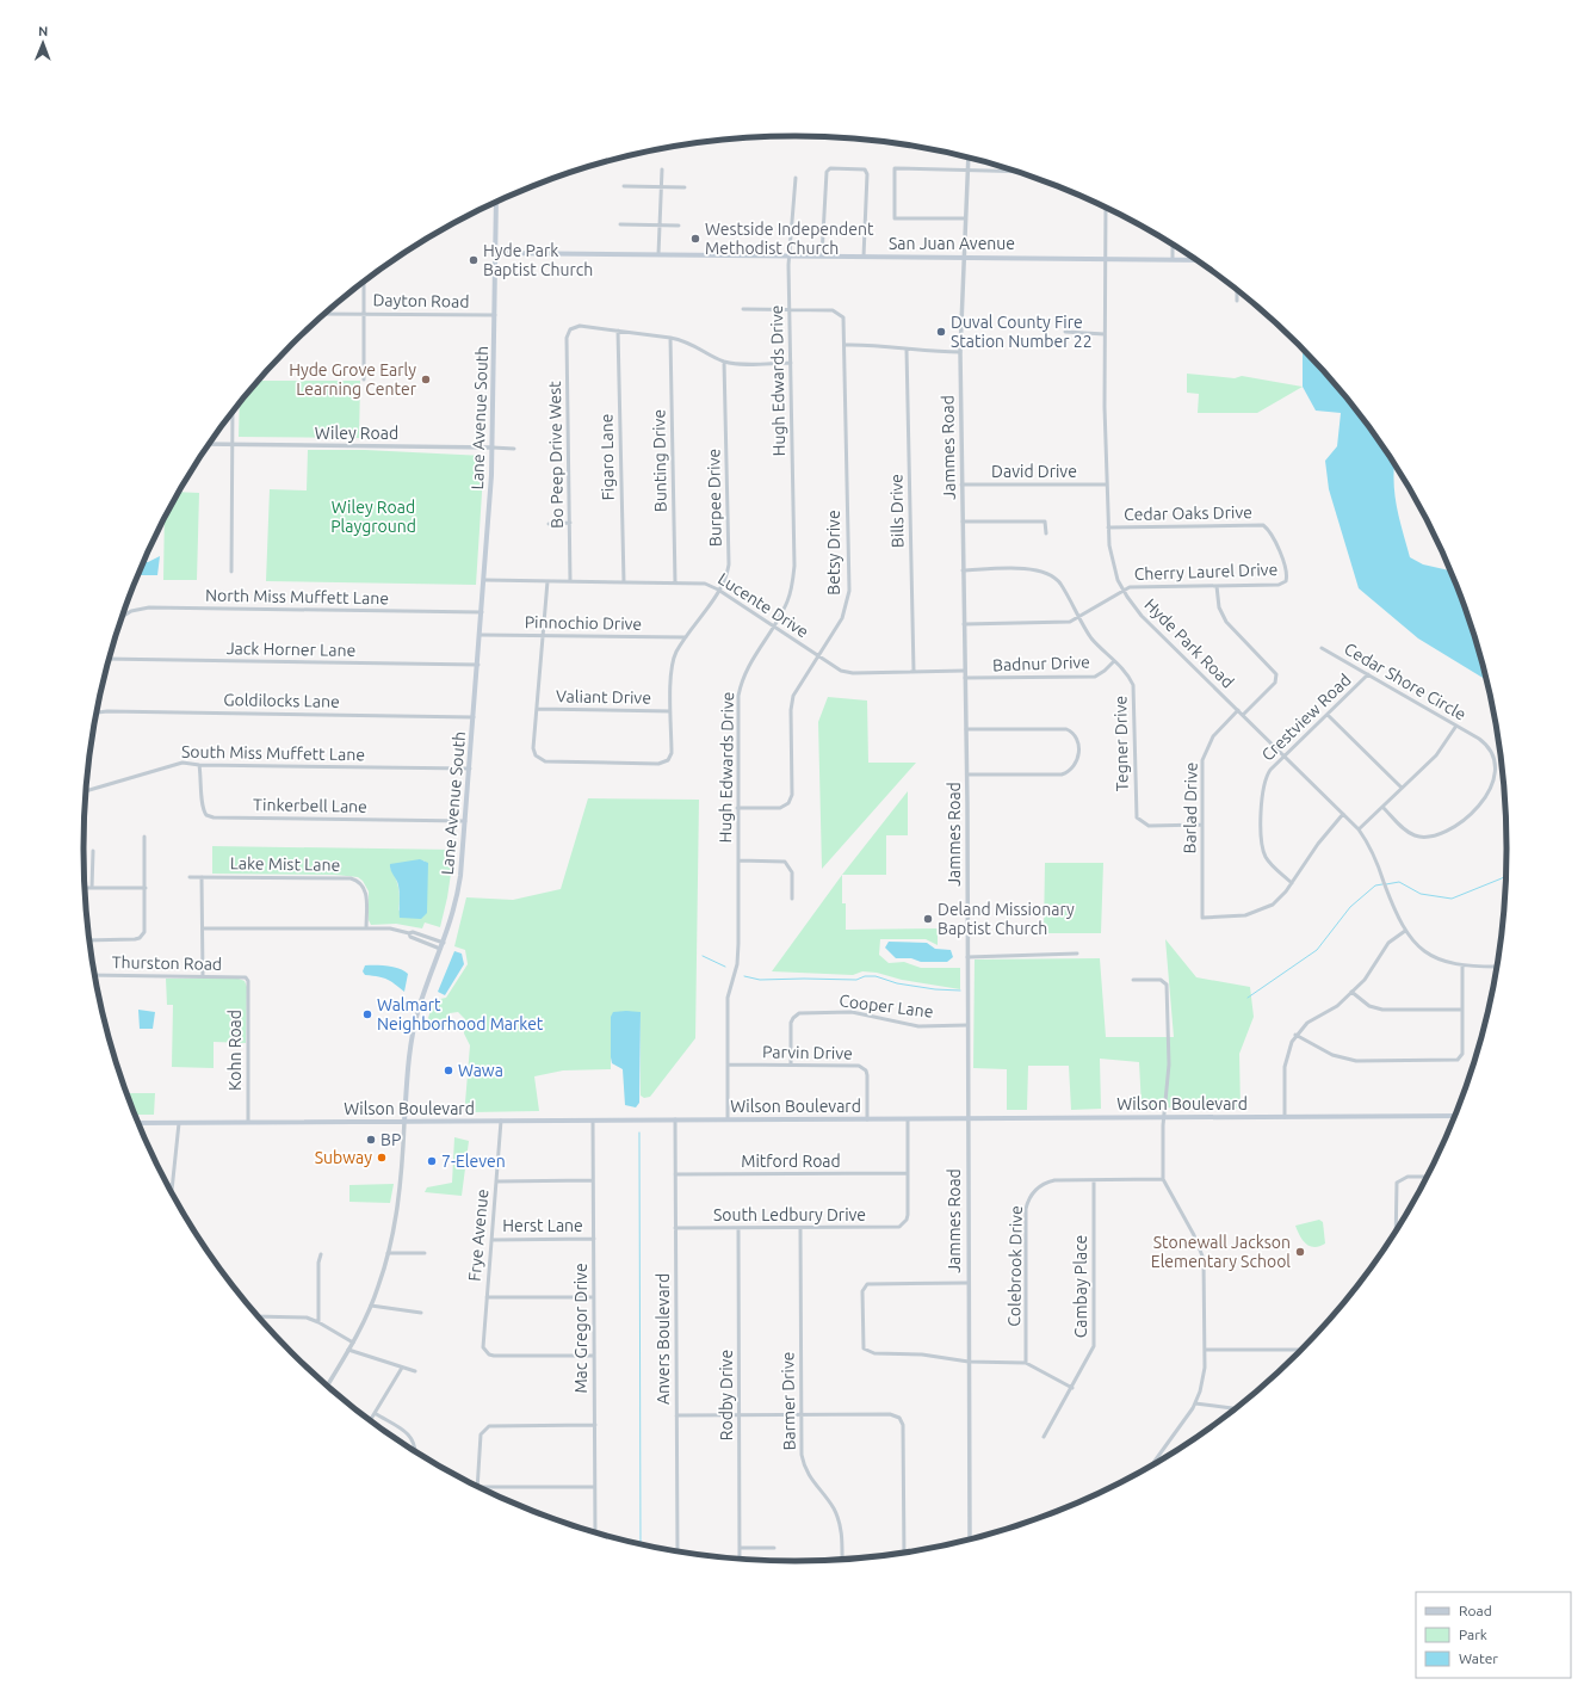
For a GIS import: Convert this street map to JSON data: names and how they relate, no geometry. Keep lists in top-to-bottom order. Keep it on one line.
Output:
{"streets":{"main road":["San Juan Avenue","Lane Avenue South","Wilson Boulevard"],"street":["Dayton Road","Hugh Edwards Drive","Wiley Road","Jammes Road","Bo Peep Drive West","Figaro Lane","Bunting Drive","David Drive","Burpee Drive","Bills Drive","Cedar Oaks Drive","Betsy Drive","Cherry Laurel Drive","North Miss Muffett Lane","Lucente Drive","Pinnochio Drive","Hyde Park Road","Jack Horner Lane","Badnur Drive","Cedar Shore Circle","Valiant Drive","Goldilocks Lane","Crestview Road","Tegner Drive","South Miss Muffett Lane","Tinkerbell Lane","Barlad Drive","Lake Mist Lane","Thurston Road","Cooper Lane","Kohn Road","Parvin Drive","Mitford Road","South Ledbury Drive","Herst Lane","Frye Avenue","Colebrook Drive","Cambay Place","Mac Gregor Drive","Anvers Boulevard","Rodby Drive","Barmer Drive"]},"crossings":[["San Juan Avenue","Hugh Edwards Drive"],["San Juan Avenue","Lane Avenue South"],["San Juan Avenue","Jammes Road"],["San Juan Avenue","Hyde Park Road"],["Dayton Road","Lane Avenue South"],["Hugh Edwards Drive","Betsy Drive"],["Hugh Edwards Drive","Lucente Drive"],["Hugh Edwards Drive","Parvin Drive"],["Hugh Edwards Drive","Wilson Boulevard"],["Lane Avenue South","Wiley Road"],["Lane Avenue South","North Miss Muffett Lane"],["Lane Avenue South","Lucente Drive"],["Lane Avenue South","Pinnochio Drive"],["Lane Avenue South","Jack Horner Lane"],["Lane Avenue South","Goldilocks Lane"],["Lane Avenue South","South Miss Muffett Lane"],["Lane Avenue South","Tinkerbell Lane"],["Lane Avenue South","Wilson Boulevard"],["Jammes Road","David Drive"],["Jammes Road","Cherry Laurel Drive"],["Jammes Road","Lucente Drive"],["Jammes Road","Badnur Drive"],["Jammes Road","Tegner Drive"],["Jammes Road","Cooper Lane"],["Jammes Road","Wilson Boulevard"],["Bo Peep Drive West","Figaro Lane"],["Bo Peep Drive West","Lucente Drive"],["Figaro Lane","Lucente Drive"],["Bunting Drive","Lucente Drive"],["David Drive","Hyde Park Road"],["Burpee Drive","Lucente Drive"],["Burpee Drive","Pinnochio Drive"],["Burpee Drive","Valiant Drive"],["Bills Drive","Lucente Drive"],["Cedar Oaks Drive","Cherry Laurel Drive"],["Cedar Oaks Drive","Hyde Park Road"],["Betsy Drive","Lucente Drive"],["Cherry Laurel Drive","Hyde Park Road"],["Cherry Laurel Drive","Tegner Drive"],["Hyde Park Road","Crestview Road"],["Hyde Park Road","Barlad Drive"],["Badnur Drive","Tegner Drive"],["Cedar Shore Circle","Crestview Road"],["Crestview Road","Barlad Drive"],["Tegner Drive","Barlad Drive"],["South Miss Muffett Lane","Tinkerbell Lane"],["Thurston Road","Kohn Road"],["Cooper Lane","Parvin Drive"],["Kohn Road","Wilson Boulevard"],["Parvin Drive","Wilson Boulevard"],["Wilson Boulevard","Frye Avenue"],["Wilson Boulevard","Mac Gregor Drive"],["Wilson Boulevard","Anvers Boulevard"],["Mitford Road","South Ledbury Drive"],["Mitford Road","Anvers Boulevard"],["South Ledbury Drive","Anvers Boulevard"],["South Ledbury Drive","Rodby Drive"],["South Ledbury Drive","Barmer Drive"],["Herst Lane","Frye Avenue"],["Herst Lane","Mac Gregor Drive"],["Frye Avenue","Mac Gregor Drive"],["Colebrook Drive","Cambay Place"]],"parks":["Wiley Road Playground"],"places":["Westside Independent Methodist Church","Hyde Park Baptist Church","Duval County Fire Station Number 22","Hyde Grove Early Learning Center","Deland Missionary Baptist Church","Walmart Neighborhood Market","Wawa","BP","Subway","7-Eleven","Stonewall Jackson Elementary School"],"legend":["Road","Park","Water"],"north":"top"}
